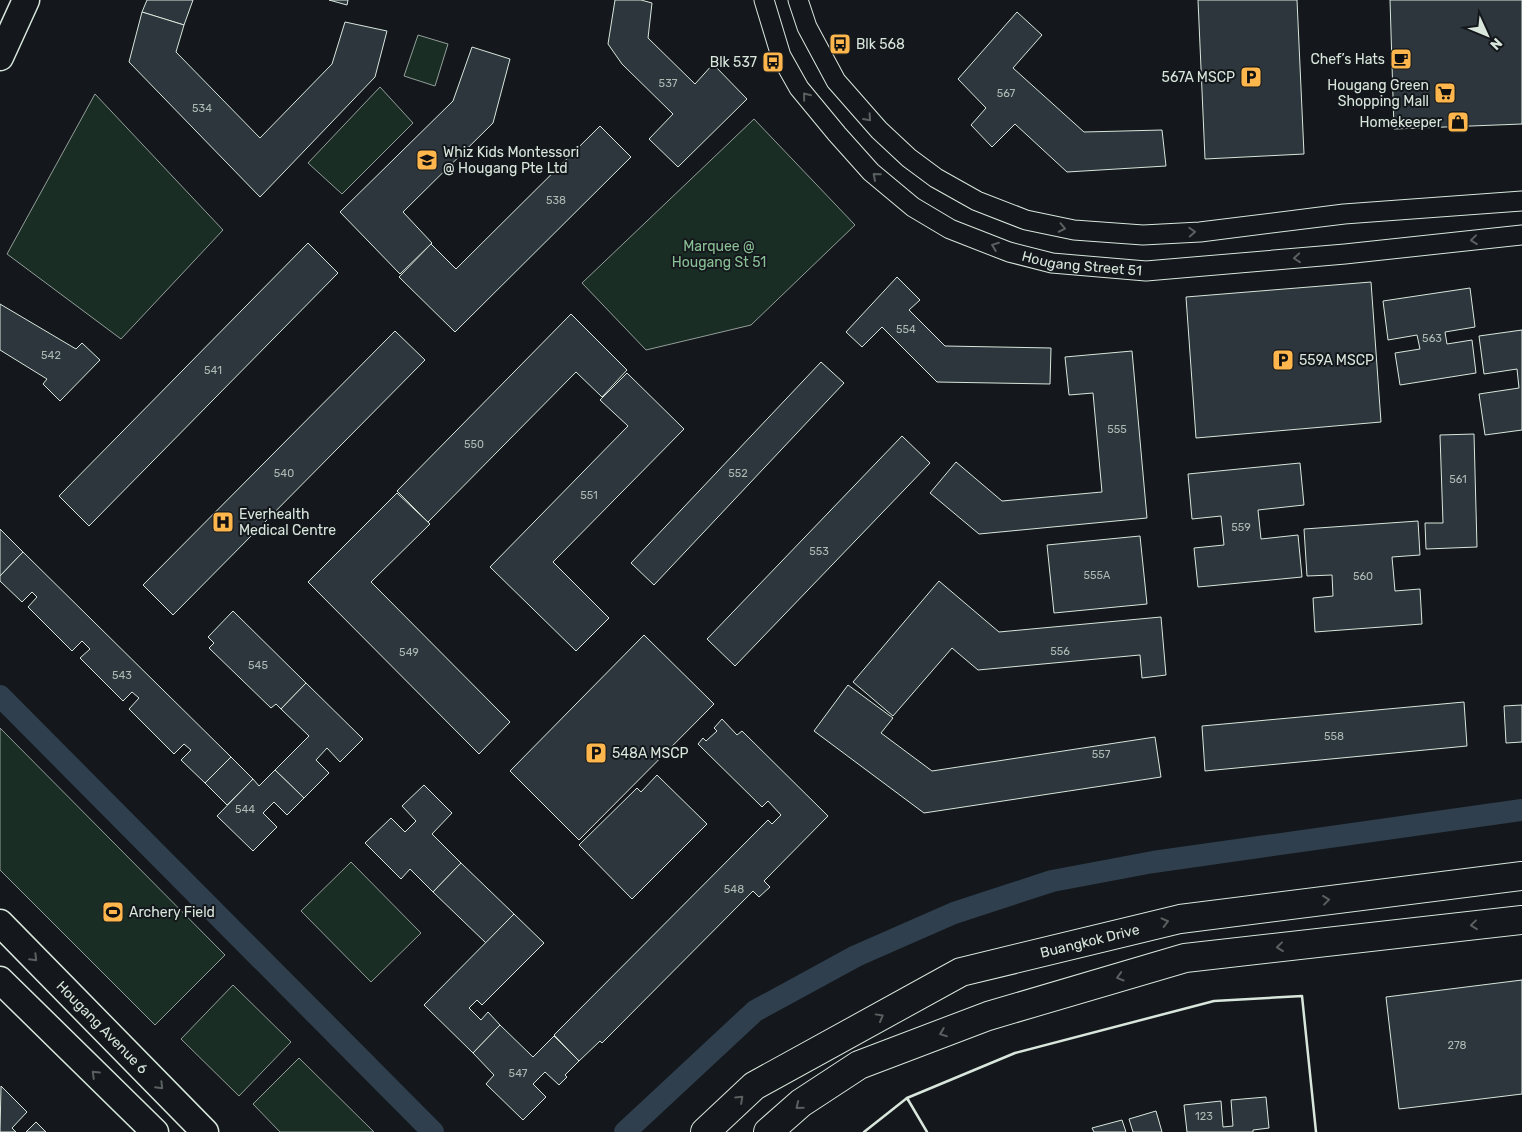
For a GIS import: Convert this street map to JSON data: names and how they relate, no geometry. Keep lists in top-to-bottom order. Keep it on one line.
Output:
{"streets":{"main road":["Buangkok Drive"],"street":["Hougang Street 51","Hougang Avenue 6"]},"parks":["Marquee @ Hougang St 51"],"places":{"bus stop":["Blk 568","Blk 537"],"cafe":["Chef’s Hats"],"parking":["567A MSCP","559A MSCP","548A MSCP"],"supermarket":["Hougang Green Shopping Mall"],"shop":["Homekeeper"],"school or university":["Whiz Kids Montessori @ Hougang Pte Ltd"],"hospital":["Everhealth Medical Centre"],"sports":["Archery Field"]},"house_numbers":["537","567","534","538","554","563","542","541","555","550","540","552","561","551","559","553","555A","560","556","549","545","543","558","557","544","548","278","547","123"],"north":"bottom right"}
